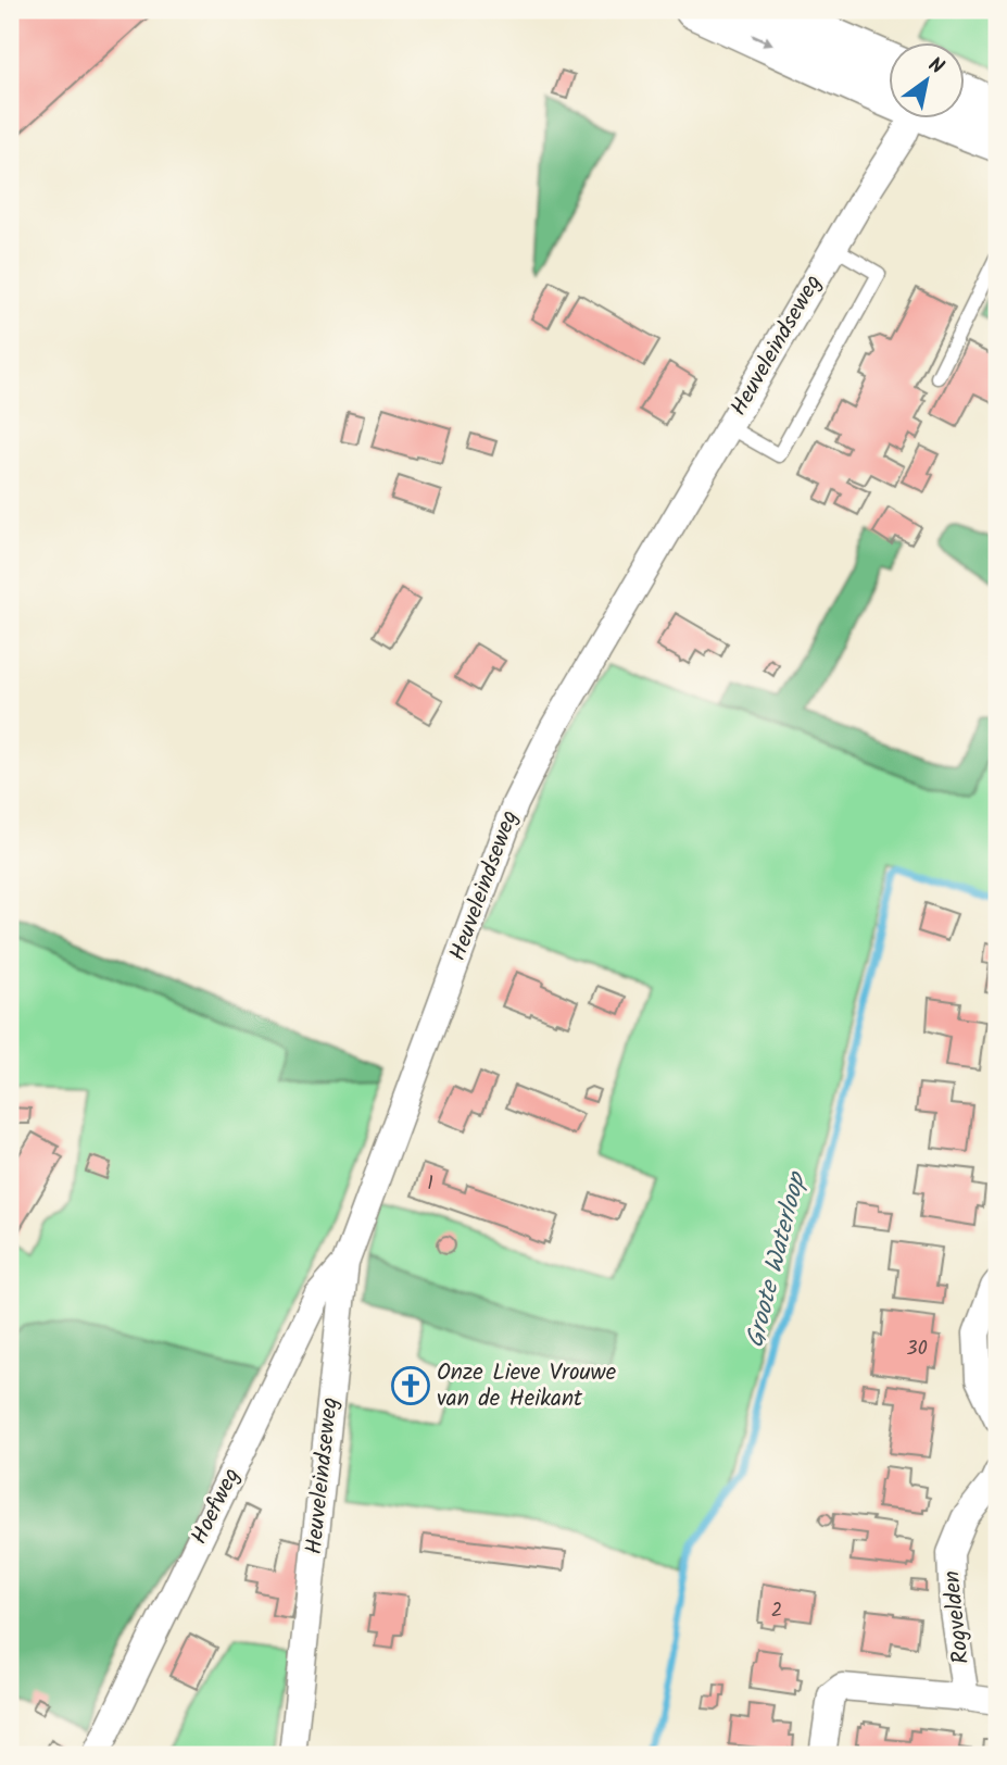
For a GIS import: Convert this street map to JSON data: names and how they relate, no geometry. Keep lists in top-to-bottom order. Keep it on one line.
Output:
{"streets":{"street":["Heuveleindseweg","Hoefweg","Rogvelden"]},"crossings":[["Heuveleindseweg","Hoefweg"]],"water":["Groote Waterloop"],"places":{"church":["Onze Lieve Vrouwe van de Heikant"]},"house_numbers":["1","30","2"],"north":"top right"}
